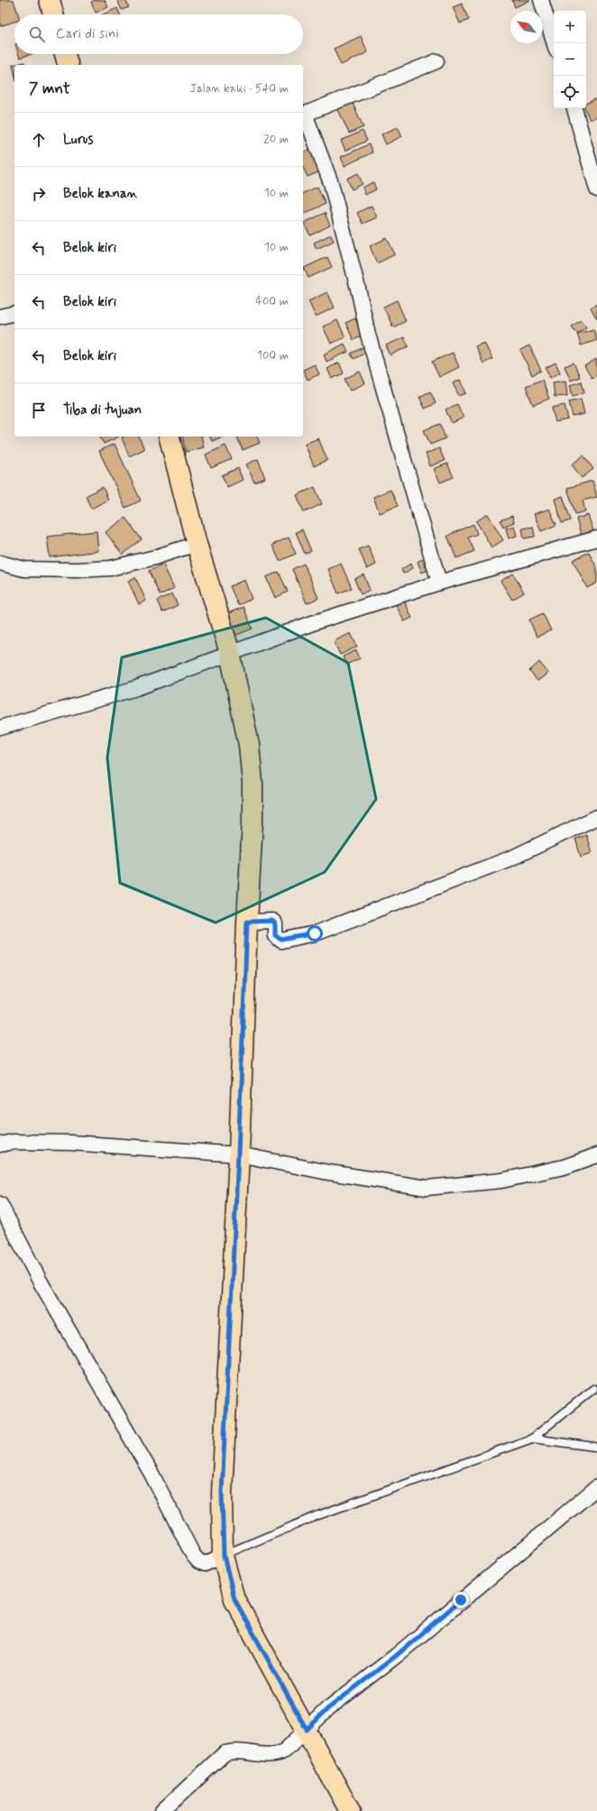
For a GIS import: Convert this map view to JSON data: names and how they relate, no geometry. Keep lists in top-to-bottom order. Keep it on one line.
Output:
{"north":"top left","page":{"map_buttons":["+","−"],"search":"Cari di sini","heading":["7 mnt","Jalan kaki · 540 m"],"list":[["Lurus","20 m"],["Belok kanan","10 m"],["Belok kiri","10 m"],["Belok kiri","400 m"],["Belok kiri","100 m"],"Tiba di tujuan"]}}
